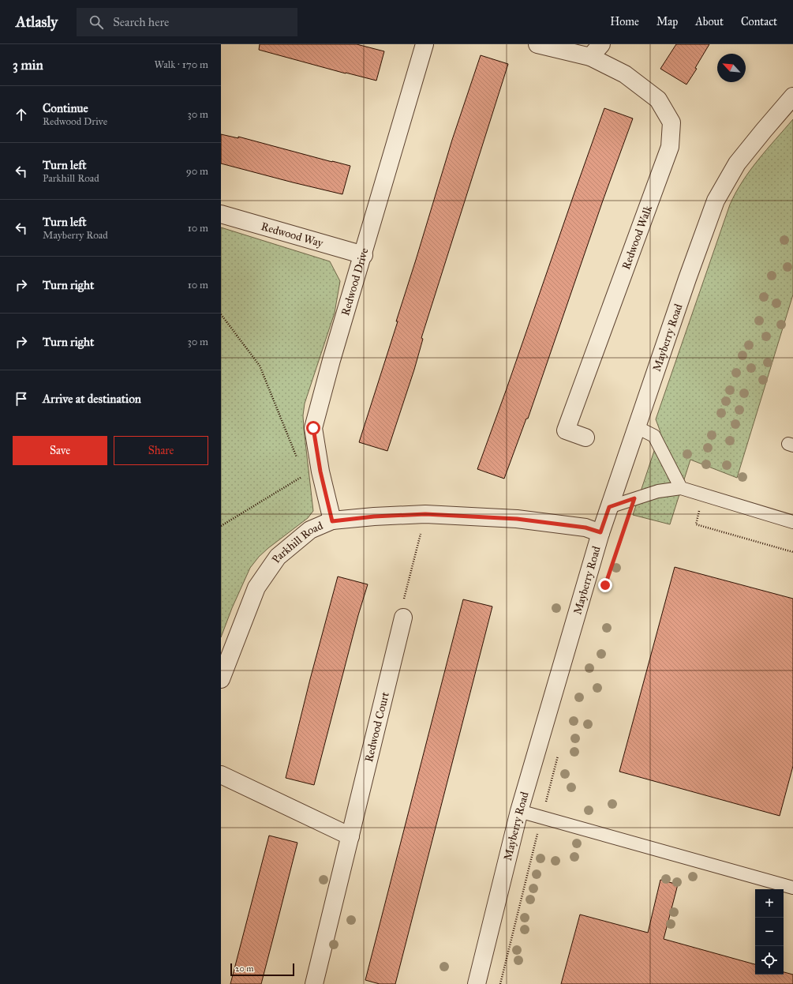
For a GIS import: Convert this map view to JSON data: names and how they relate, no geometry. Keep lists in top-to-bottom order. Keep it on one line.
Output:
{"streets":{"street":["Redwood Way","Redwood Walk","Redwood Drive","Mayberry Road","Parkhill Road","Redwood Court"]},"crossings":[["Redwood Way","Redwood Drive"],["Redwood Drive","Parkhill Road"],["Mayberry Road","Parkhill Road"]],"scale_bar":"20 m","north":"top left","page":{"header":"Atlasly","search":"Search here","nav":["Home","Map","About","Contact"],"heading":["3 min","Walk · 170 m"],"list":[["Continue","Redwood Drive","30 m"],["Turn left","Parkhill Road","90 m"],["Turn left","Mayberry Road","10 m"],["Turn right","10 m"],["Turn right","30 m"],"Arrive at destination"],"buttons":["Save","Share"],"map_buttons":["+","−"],"scale":"20 m"}}
